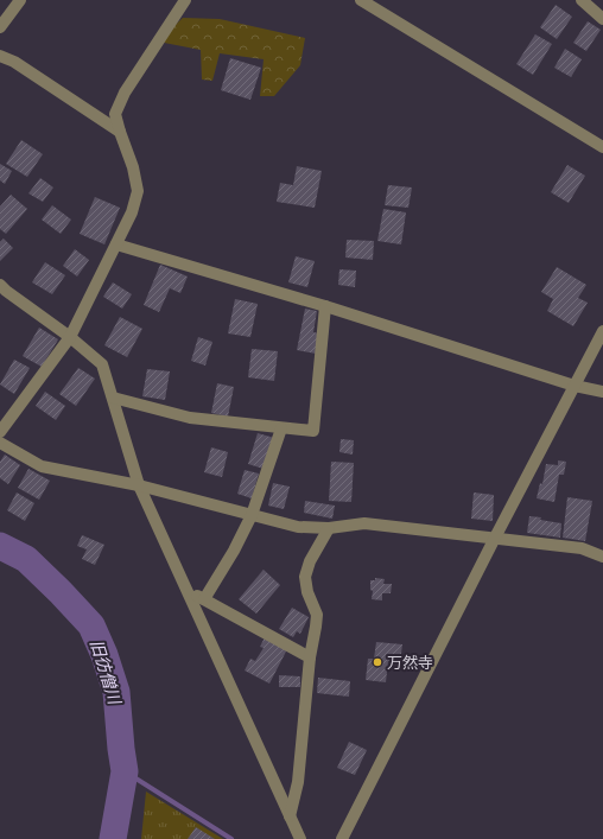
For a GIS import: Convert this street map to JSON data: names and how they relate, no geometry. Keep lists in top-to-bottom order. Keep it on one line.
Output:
{"water":["旧彷僧川"],"places":["万然寺"]}
